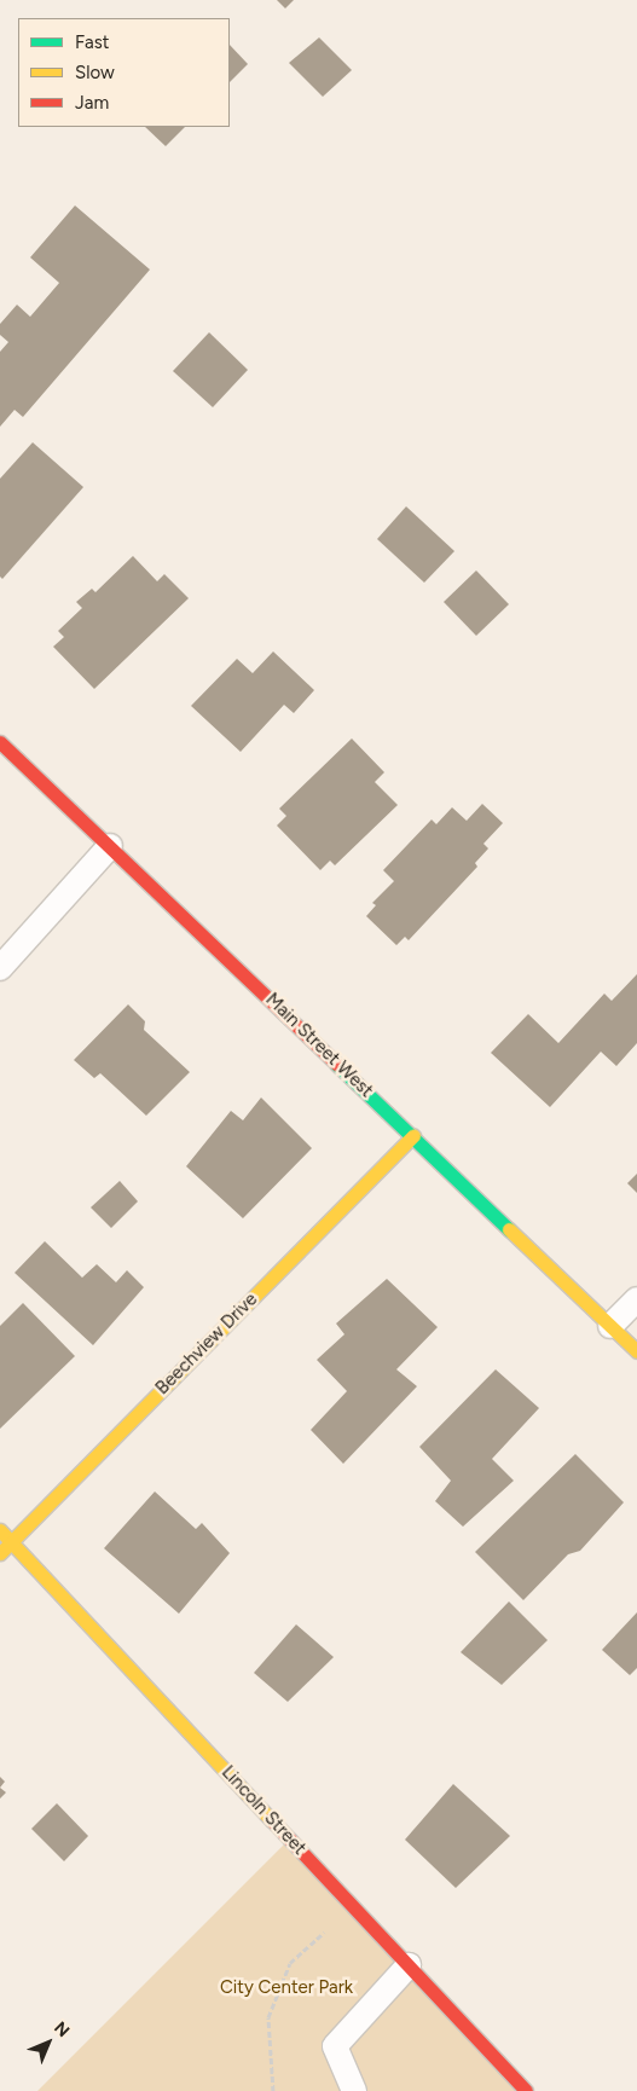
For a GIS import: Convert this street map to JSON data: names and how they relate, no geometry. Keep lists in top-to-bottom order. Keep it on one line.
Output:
{"streets":{"street":["Main Street West","Beechview Drive","Lincoln Street"]},"crossings":[["Main Street West","Beechview Drive"],["Beechview Drive","Lincoln Street"]],"parks":["City Center Park"],"legend":["Fast","Slow","Jam"],"north":"top right"}
